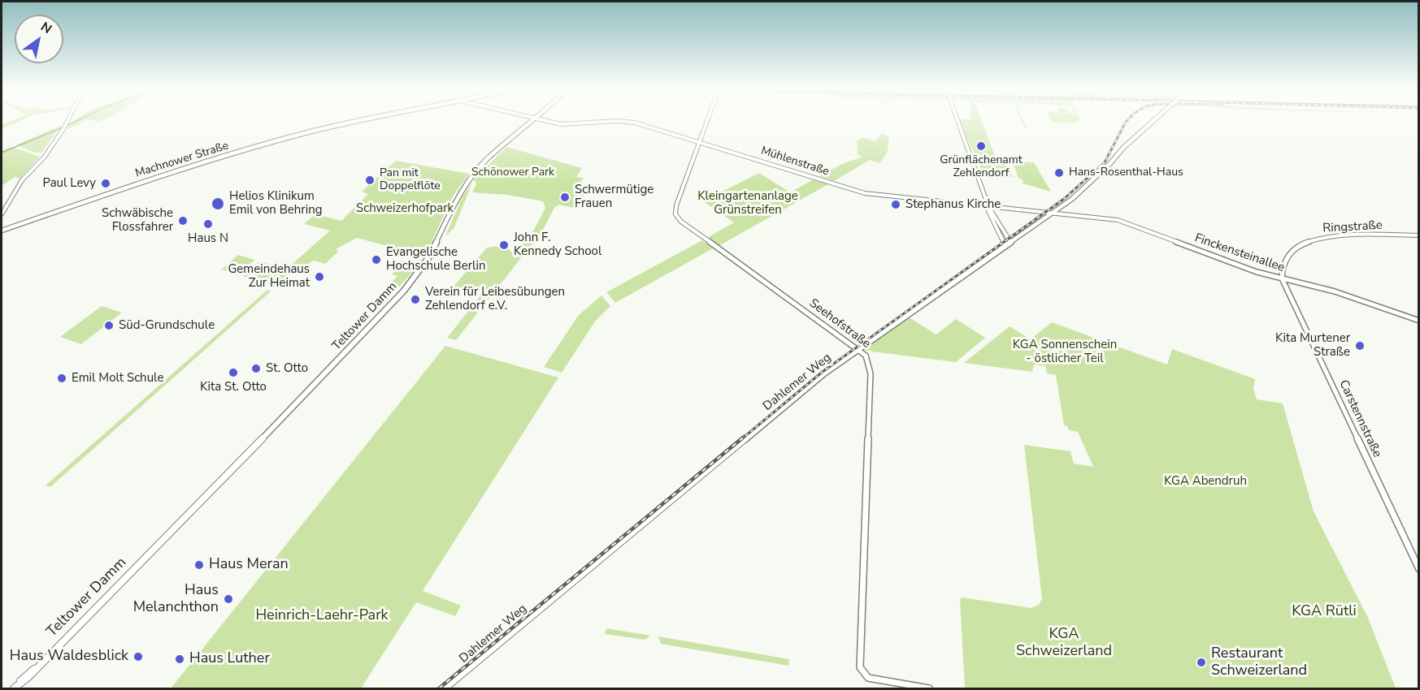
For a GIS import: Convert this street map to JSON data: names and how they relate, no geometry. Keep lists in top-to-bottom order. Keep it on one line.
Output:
{"streets":{"main road":["Machnower Straße","Teltower Damm","Dahlemer Weg"],"street":["Mühlenstraße","Ringstraße","Finckensteinallee","Seehofstraße","Carstennstraße"]},"crossings":[["Mühlenstraße","Finckensteinallee"],["Mühlenstraße","Seehofstraße"],["Mühlenstraße","Dahlemer Weg"],["Ringstraße","Finckensteinallee"],["Ringstraße","Carstennstraße"],["Finckensteinallee","Dahlemer Weg"],["Finckensteinallee","Carstennstraße"],["Seehofstraße","Dahlemer Weg"]],"parks":["Schönower Park","Kleingartenanlage Grünstreifen","Schweizerhofpark","KGA Sonnenschein - östlicher Teil","KGA Abendruh","KGA Rütli","Heinrich-Laehr-Park","KGA Schweizerland"],"places":["Grünflächenamt Zehlendorf","Hans-Rosenthal-Haus","Pan mit Doppelflöte","Paul Levy","Schwermütige Frauen","Helios Klinikum Emil von Behring","Stephanus Kirche","Schwäbische Flossfahrer","Haus N","John F. Kennedy School","Evangelische Hochschule Berlin","Gemeindehaus Zur Heimat","Verein für Leibesübungen Zehlendorf e.V.","Süd-Grundschule","Kita Murtener Straße","St. Otto","Kita St. Otto","Emil Molt Schule","Haus Meran","Haus Melanchthon","Haus Waldesblick","Haus Luther","Restaurant Schweizerland"],"north":"top right"}
